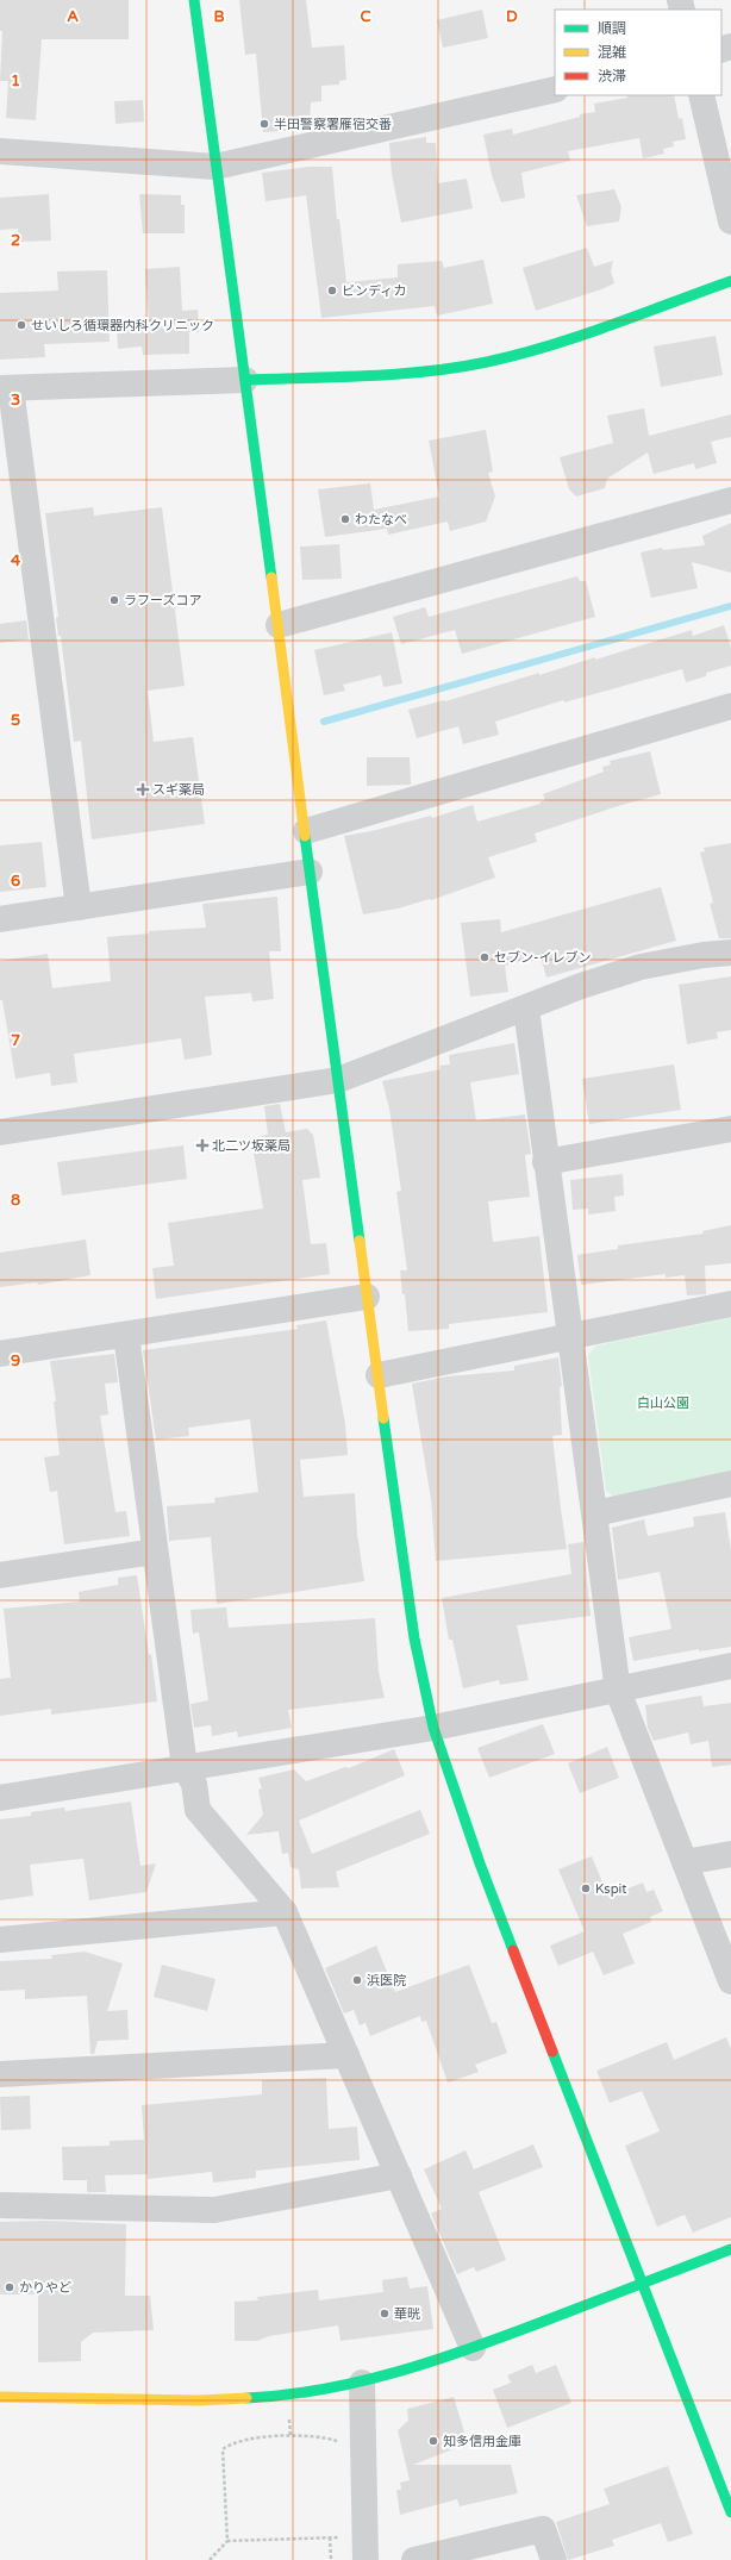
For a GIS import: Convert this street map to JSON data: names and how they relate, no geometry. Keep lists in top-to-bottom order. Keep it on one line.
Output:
{"parks":["白山公園"],"places":{"other":["半田警察署雁宿交番","ビンディカ","せいしろ循環器内科クリニック","わたなべ","ラフーズコア","セブン-イレブン","Kspit","浜医院","かりやど","華晄","知多信用金庫"],"health":["スギ薬局","北二ツ坂薬局"]},"legend":["順調","混雑","渋滞"],"grid":{"columns":["A","B","C","D"],"rows":["1","2","3","4","5","6","7","8","9"]}}
